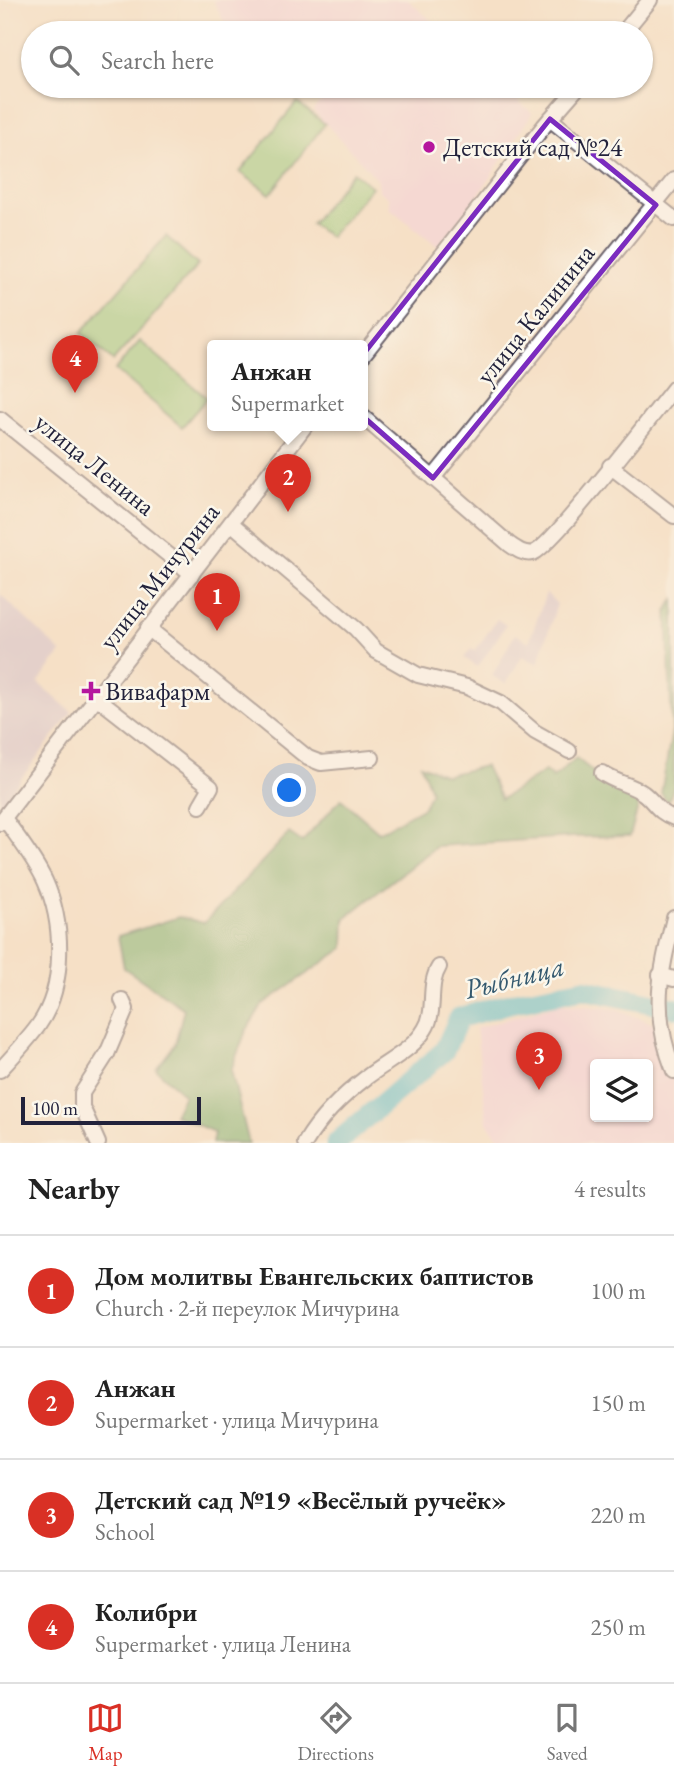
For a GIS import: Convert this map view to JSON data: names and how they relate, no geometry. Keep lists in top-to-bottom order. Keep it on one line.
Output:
{"streets":{"street":["улица Калинина","улица Ленина","улица Мичурина"]},"crossings":[["улица Ленина","улица Мичурина"]],"water":["Рыбница"],"places":{"other":["Детский сад №24"],"health":["Вивафарм"]},"scale_bar":"100 m","page":{"search":"Search here","pins":["4","2","1","3"],"popup":["Анжан","Supermarket"],"scale":"100 m","heading":["Nearby","4 results"],"list":[{"mark":"1","name":"Дом молитвы Евангельских баптистов","note":"Church · 2-й переулок Мичурина","value":"100 m"},{"mark":"2","name":"Анжан","note":"Supermarket · улица Мичурина","value":"150 m"},{"mark":"3","name":"Детский сад №19 «Весёлый ручеёк»","note":"School","value":"220 m"},{"mark":"4","name":"Колибри","note":"Supermarket · улица Ленина","value":"250 m"}],"nav":["Map","Directions","Saved"]}}
